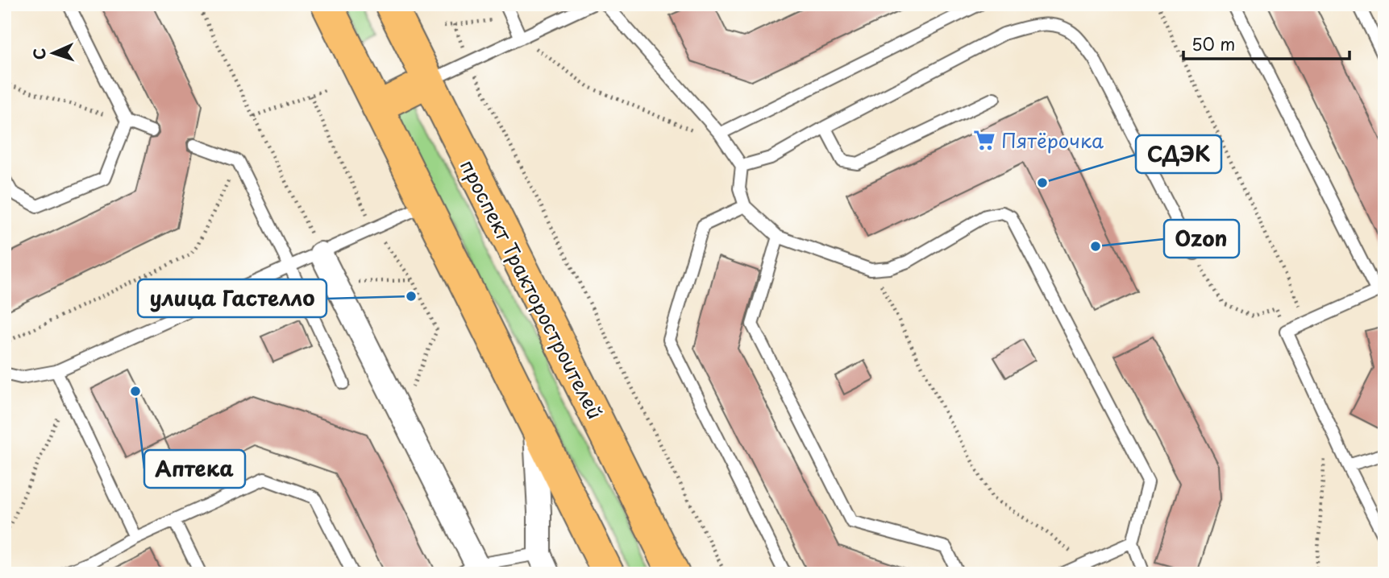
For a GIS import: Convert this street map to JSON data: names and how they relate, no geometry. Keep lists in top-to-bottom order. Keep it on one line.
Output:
{"streets":{"main road":["проспект Тракторостроителей"]},"places":{"supermarket":["Пятёрочка"],"other":["СДЭК","Ozon","улица Гастелло","Аптека"]},"scale_bar":"50 m","north":"left"}
